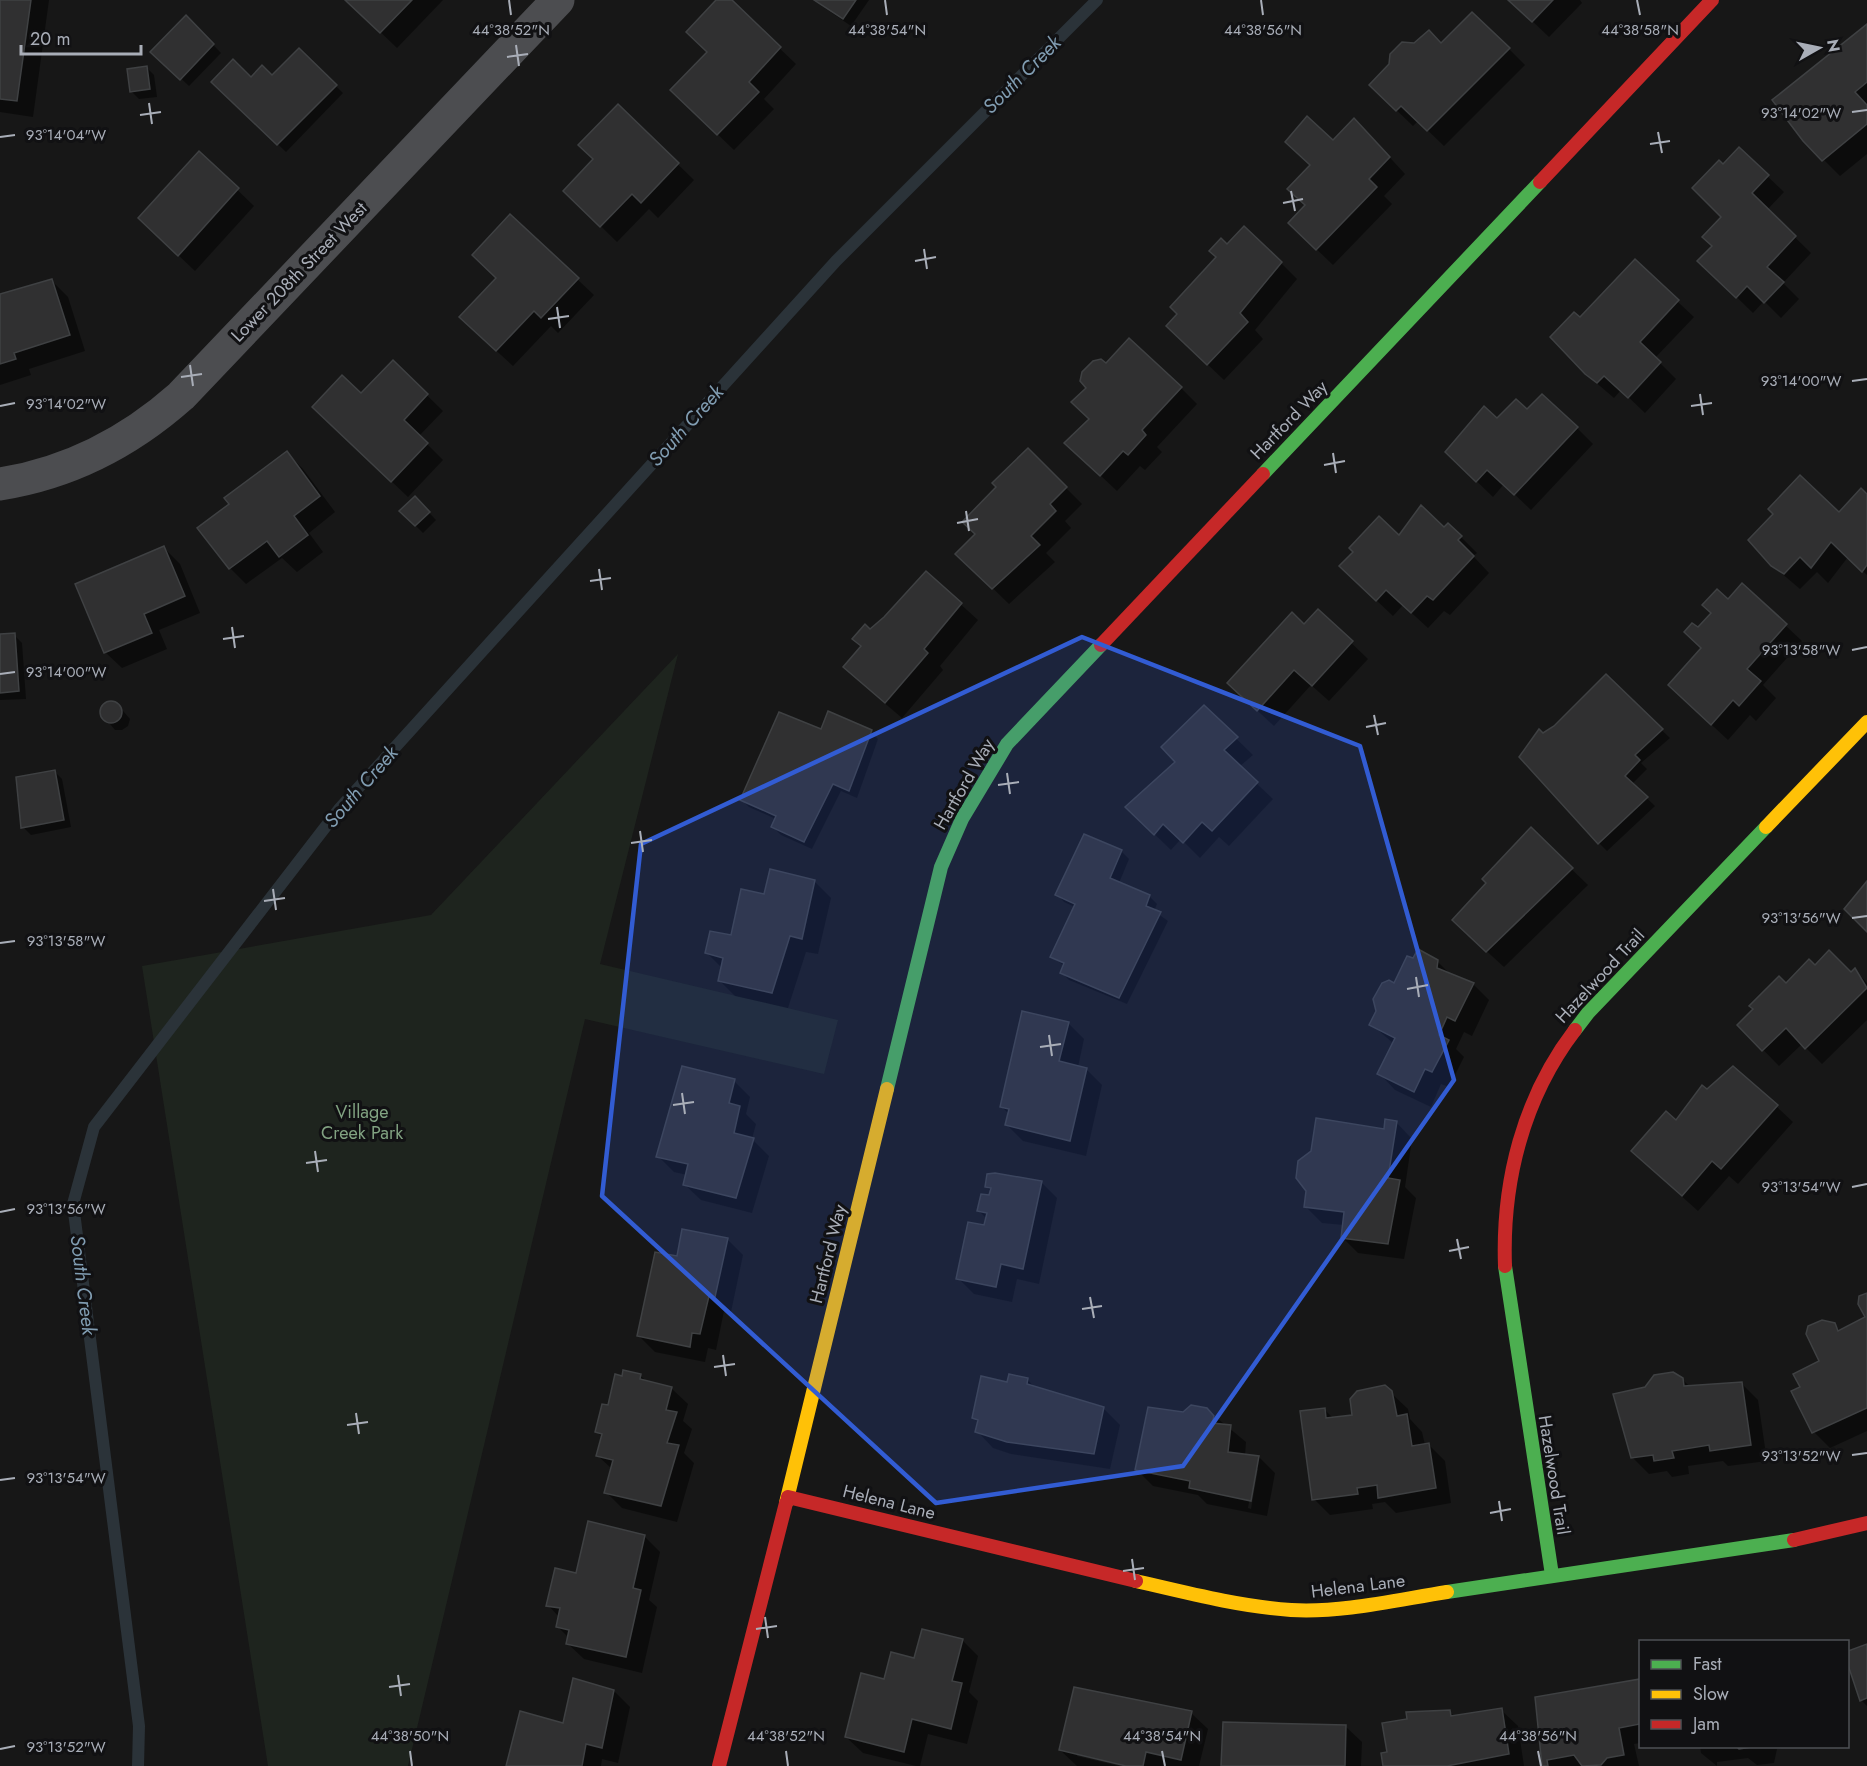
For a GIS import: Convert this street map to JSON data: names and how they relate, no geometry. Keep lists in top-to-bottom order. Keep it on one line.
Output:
{"streets":{"street":["Lower 208th Street West","Hartford Way","Hazelwood Trail","Helena Lane"]},"crossings":[["Hartford Way","Helena Lane"],["Hazelwood Trail","Helena Lane"]],"water":["South Creek"],"parks":["Village Creek Park"],"legend":["Fast","Slow","Jam"],"scale_bar":"20 m","north":"right","coordinates":["44°38'52\"N","44°38'54\"N","44°38'56\"N","44°38'58\"N","93°14'02\"W","93°14'04\"W","93°14'00\"W","93°13'58\"W","93°13'56\"W","93°13'54\"W","93°13'52\"W","44°38'50\"N"]}
